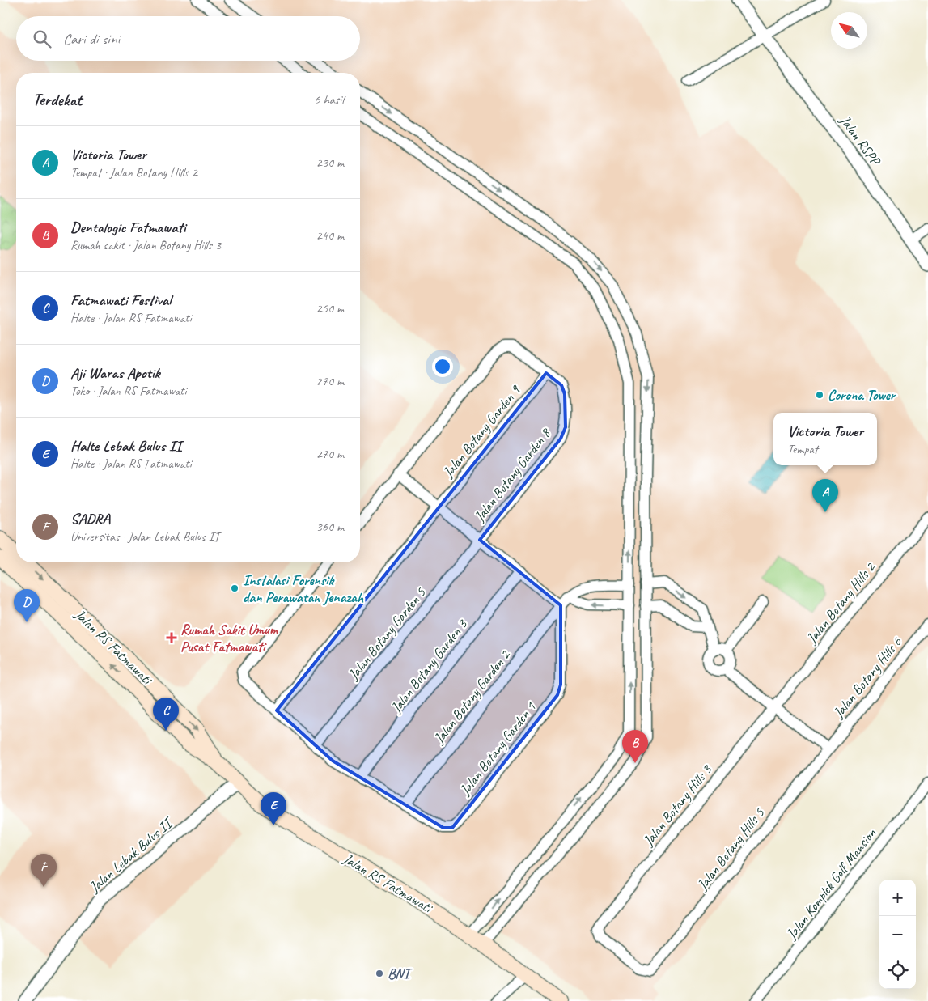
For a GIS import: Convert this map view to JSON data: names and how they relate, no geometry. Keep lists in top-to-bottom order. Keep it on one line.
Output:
{"streets":{"main road":["Jalan RS Fatmawati"],"street":["Jalan RSPP","Jalan Botany Garden 9","Jalan Botany Garden 8","Jalan Botany Hills 2","Jalan Botany Garden 5","Jalan Botany Garden 3","Jalan Botany Hills 6","Jalan Botany Garden 2","Jalan Botany Garden 1","Jalan Botany Hills 3","Jalan Botany Hills 5","Jalan Lebak Bulus II","Jalan Komplek Golf Mansion"]},"crossings":[["Jalan Botany Garden 9","Jalan Botany Garden 8"],["Jalan Botany Garden 8","Jalan Botany Garden 5"],["Jalan Botany Hills 2","Jalan Botany Hills 3"],["Jalan RS Fatmawati","Jalan Lebak Bulus II"],["Jalan Botany Hills 6","Jalan Botany Hills 5"],["Jalan Botany Garden 2","Jalan Botany Garden 1"],["Jalan Botany Hills 3","Jalan Botany Hills 5"]],"places":{"other":["Corona Tower","Instalasi Forensik dan Perawatan Jenazah","BNI"],"health":["Rumah Sakit Umum Pusat Fatmawati"]},"north":"top left","page":{"search":"Cari di sini","heading":["Terdekat","6 hasil"],"list":[{"mark":"A","name":"Victoria Tower","note":"Tempat · Jalan Botany Hills 2","value":"230 m"},{"mark":"B","name":"Dentalogic Fatmawati","note":"Rumah sakit · Jalan Botany Hills 3","value":"240 m"},{"mark":"C","name":"Fatmawati Festival","note":"Halte · Jalan RS Fatmawati","value":"250 m"},{"mark":"D","name":"Aji Waras Apotik","note":"Toko · Jalan RS Fatmawati","value":"270 m"},{"mark":"E","name":"Halte Lebak Bulus II","note":"Halte · Jalan RS Fatmawati","value":"270 m"},{"mark":"F","name":"SADRA","note":"Universitas · Jalan Lebak Bulus II","value":"360 m"}],"popup":["Victoria Tower","Tempat"],"pins":["A","D","C","B","E","F"],"map_buttons":["+","−"]}}
